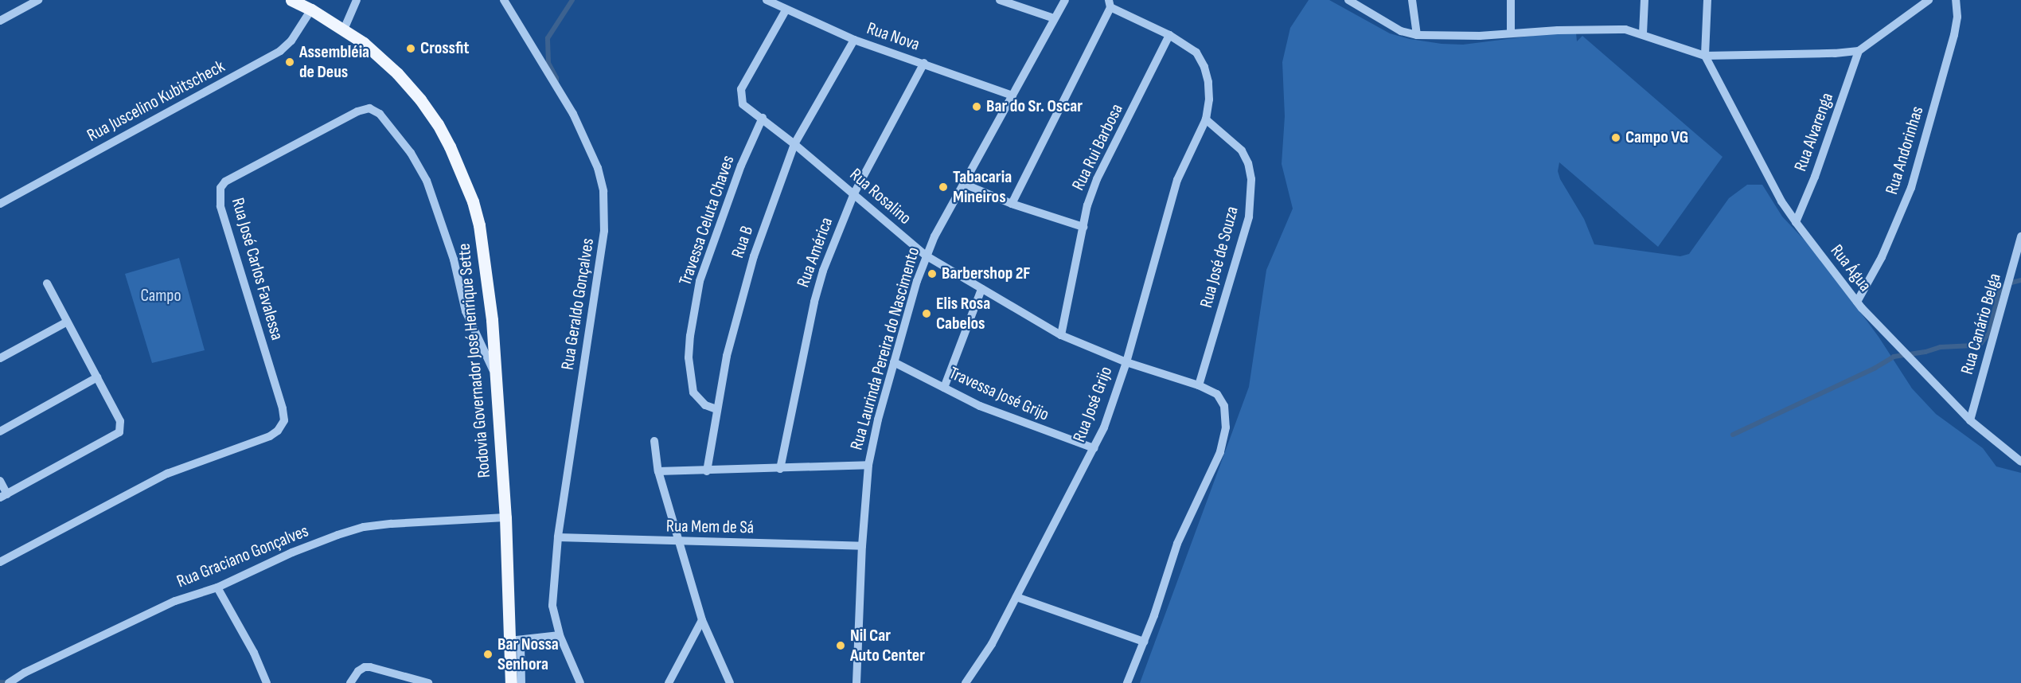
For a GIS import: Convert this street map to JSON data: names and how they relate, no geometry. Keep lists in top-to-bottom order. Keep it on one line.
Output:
{"streets":{"main road":["Rodovia Governador José Henrique Sette"],"street":["Rua Nova","Rua Juscelino Kubitscheck","Rua Alvarenga","Rua Rui Barbosa","Rua Andorinhas","Rua Rosalino","Travessa Celuta Chaves","Rua B","Rua América","Rua José de Souza","Rua Água","Rua José Carlos Favalessa","Rua Geraldo Gonçalves","Rua Canário Belga","Rua Laurinda Pereira do Nascimento","Travessa José Grijo","Rua José Grijo","Rua Mem de Sá","Rua Graciano Gonçalves"]},"crossings":[["Rua Nova","Rua Rosalino"],["Rua Nova","Rua B"],["Rua Nova","Rua América"],["Rua Nova","Rua Laurinda Pereira do Nascimento"],["Rua Juscelino Kubitscheck","Rodovia Governador José Henrique Sette"],["Rua Alvarenga","Rua Água"],["Rua Rui Barbosa","Rua Rosalino"],["Rua Andorinhas","Rua Água"],["Rua Rosalino","Travessa Celuta Chaves"],["Rua Rosalino","Rua B"],["Rua Rosalino","Rua América"],["Rua Rosalino","Rua Laurinda Pereira do Nascimento"],["Rua Rosalino","Rua José Grijo"],["Travessa Celuta Chaves","Rua B"],["Rua José de Souza","Rua José Grijo"],["Rua Água","Rua Canário Belga"],["Rua José Carlos Favalessa","Rodovia Governador José Henrique Sette"],["Rua Geraldo Gonçalves","Rua Mem de Sá"],["Rua Laurinda Pereira do Nascimento","Travessa José Grijo"],["Rua Laurinda Pereira do Nascimento","Rua Mem de Sá"],["Rodovia Governador José Henrique Sette","Rua Graciano Gonçalves"],["Travessa José Grijo","Rua José Grijo"]],"parks":["Campo"],"places":["Crossfit","Assembléia de Deus","Bar do Sr. Oscar","Campo VG","Tabacaria Mineiros","Barbershop 2F","Elis Rosa Cabelos","Nil Car Auto Center","Bar Nossa Senhora"]}
